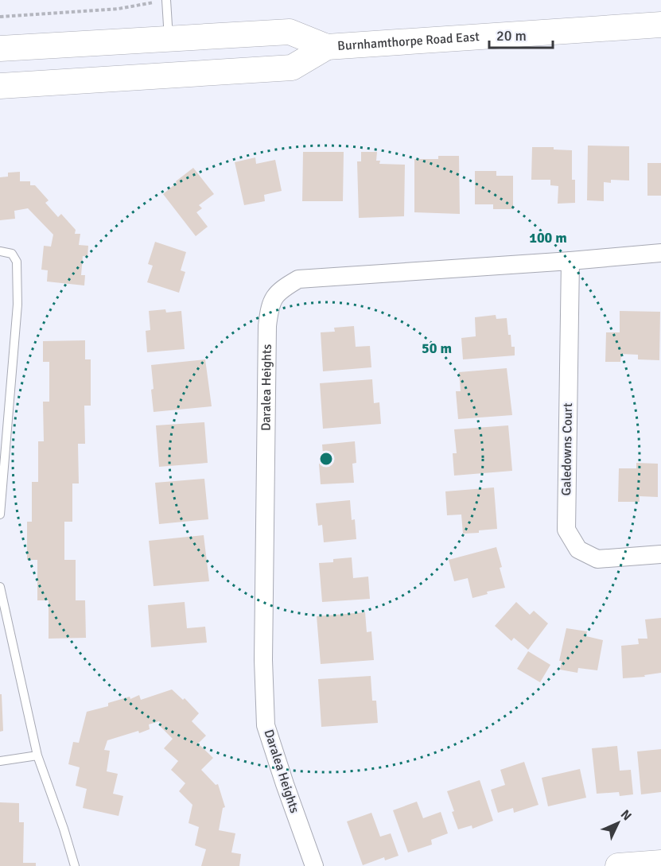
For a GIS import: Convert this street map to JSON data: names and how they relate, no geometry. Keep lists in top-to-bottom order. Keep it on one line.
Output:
{"streets":{"main road":["Burnhamthorpe Road East"],"street":["Daralea Heights","Galedowns Court"]},"crossings":[["Daralea Heights","Galedowns Court"]],"scale_bar":"20 m","north":"top right","rings":["100 m","50 m"]}
